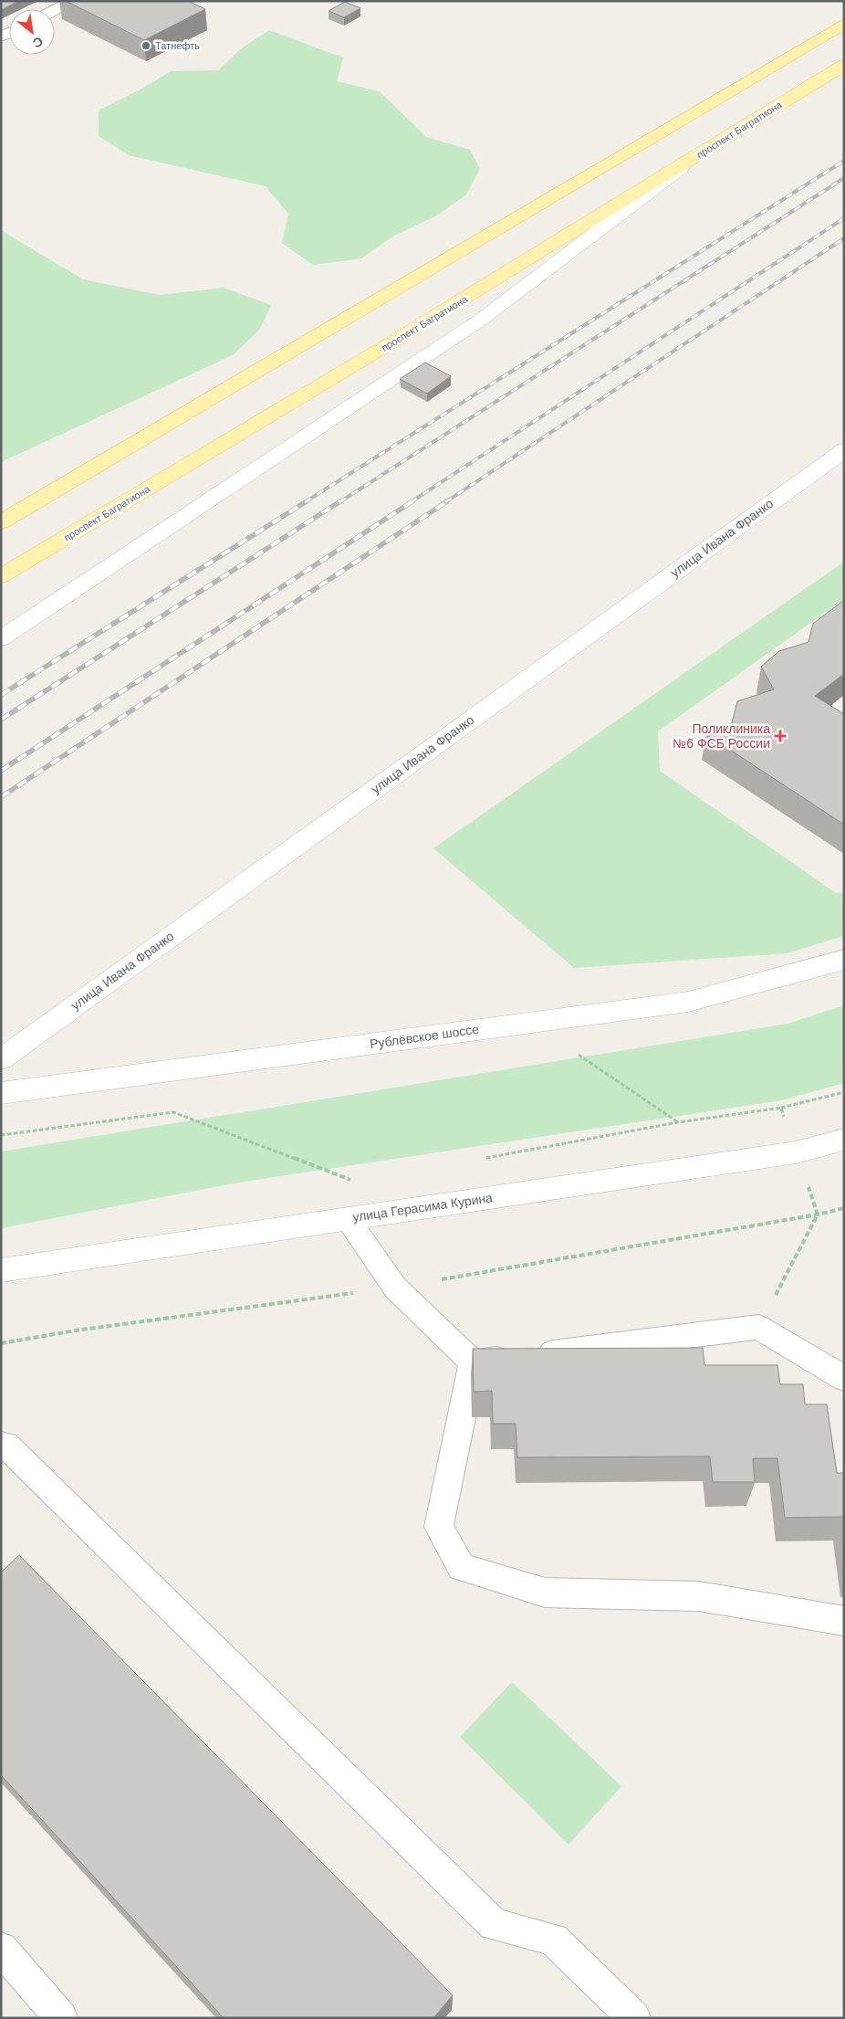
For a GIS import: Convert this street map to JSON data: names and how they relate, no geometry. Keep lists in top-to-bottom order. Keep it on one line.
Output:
{"streets":{"main road":["проспект Багратиона"],"street":["улица Ивана Франко","Рублёвское шоссе","улица Герасима Курина"]},"places":{"other":["Татнефть"],"health":["Поликлиника №6 ФСБ России"]},"north":"bottom right"}
